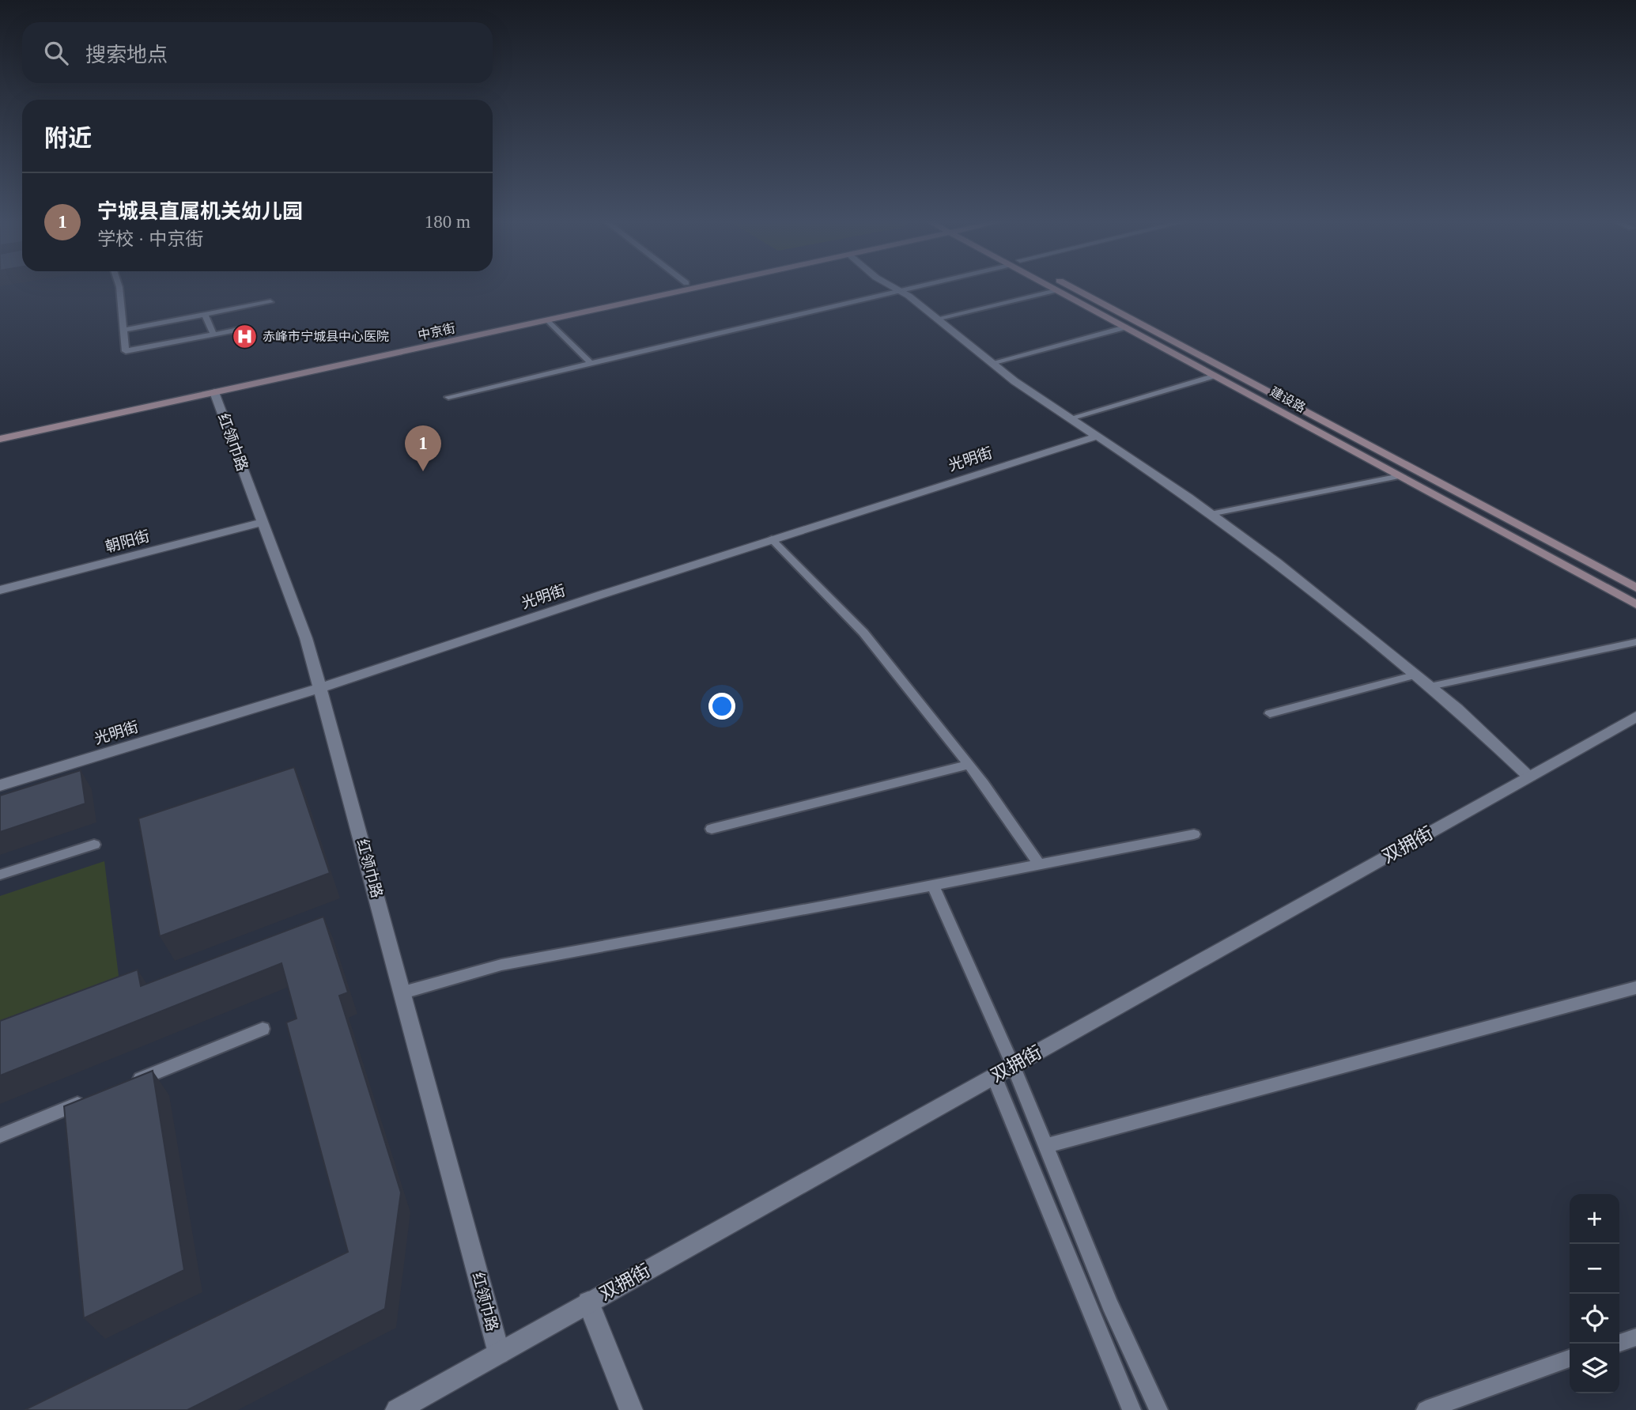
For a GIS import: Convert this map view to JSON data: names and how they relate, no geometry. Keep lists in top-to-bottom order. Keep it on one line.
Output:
{"streets":{"main road":["中京街","建设路"],"street":["红领巾路","光明街","朝阳街","双拥街"]},"crossings":[["中京街","红领巾路"],["红领巾路","光明街"],["红领巾路","朝阳街"],["红领巾路","双拥街"]],"places":{"hospital":["赤峰市宁城县中心医院"]},"page":{"search":"搜索地点","heading":"附近","list":[{"mark":"1","name":"宁城县直属机关幼儿园","note":"学校 · 中京街","value":"180 m"}],"pins":"1","map_buttons":["+","−"]}}
